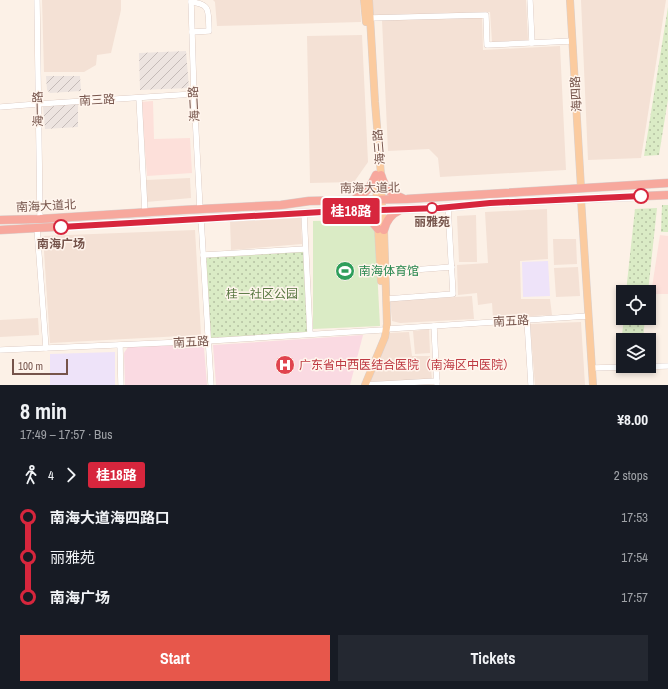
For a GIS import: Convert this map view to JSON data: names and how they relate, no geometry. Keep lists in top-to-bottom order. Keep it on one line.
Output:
{"streets":{"highway":["南海大道北"],"main road":["海四路","海三路"],"street":["南三路","海二路","海一路","南五路"]},"crossings":[["海四路","南海大道北"],["南三路","海二路"],["南三路","海一路"],["海二路","南海大道北"],["海一路","南海大道北"],["海三路","南海大道北"]],"parks":["桂一社区公园"],"places":{"other":["丽雅苑","南海广场"],"sports":["南海体育馆"],"hospital":["广东省中西医结合医院（南海区中医院）"]},"lines":["bus line 桂18路"],"scale_bar":"100 m","page":{"on_map":"桂18路","scale":"100 m","heading":["8 min","17:49 – 17:57 · Bus","¥8.00"],"legs":["4","桂18路","2 stops"],"list":[{"name":"南海大道海四路口","value":"17:53"},{"name":"丽雅苑","value":"17:54"},{"name":"南海广场","value":"17:57"}],"buttons":["Start","Tickets"]}}
